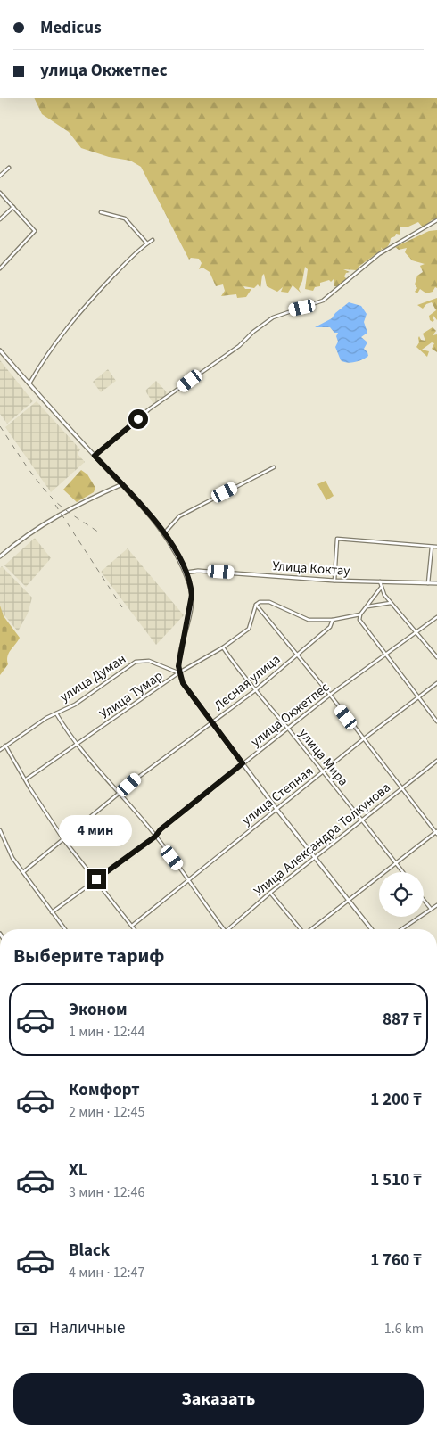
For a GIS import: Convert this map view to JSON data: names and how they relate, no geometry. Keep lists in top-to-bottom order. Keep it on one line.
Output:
{"streets":{"street":["Улица Коктау","улица Думан","Лесная улица","Улица Тумар","улица Окжетпес","улица Мира","улица Степная","Улица Александра Толкунова"]},"crossings":[["улица Думан","Улица Тумар"],["Лесная улица","улица Мира"],["Улица Тумар","улица Мира"],["улица Окжетпес","улица Мира"],["улица Мира","улица Степная"],["улица Мира","Улица Александра Толкунова"]],"page":{"banner":["Medicus","улица Окжетпес"],"bubble":"4 мин","heading":"Выберите тариф","list":[{"name":"Эконом","note":"1 мин · 12:44","value":"887 ₸"},{"name":"Комфорт","note":"2 мин · 12:45","value":"1 200 ₸"},{"name":"XL","note":"3 мин · 12:46","value":"1 510 ₸"},{"name":"Black","note":"4 мин · 12:47","value":"1 760 ₸"}],"pay":["Наличные","1.6 km"],"buttons":"Заказать"}}
